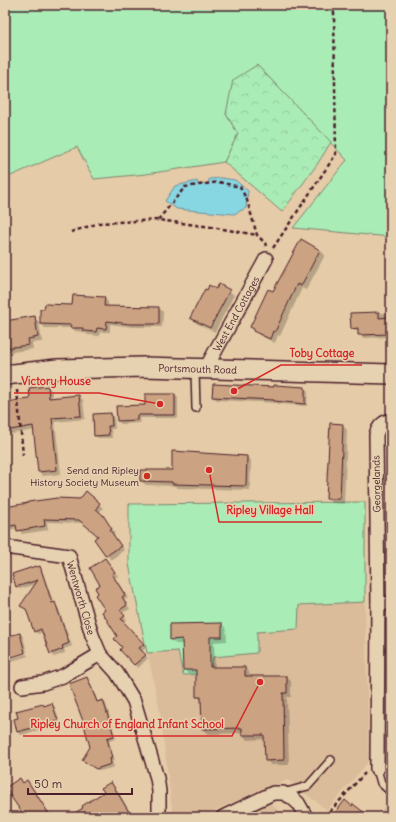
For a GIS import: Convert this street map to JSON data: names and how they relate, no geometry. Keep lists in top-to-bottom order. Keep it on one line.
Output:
{"streets":{"main road":["Portsmouth Road"],"street":["West End Cottages","Georgelands","Wentworth Close"]},"crossings":[["West End Cottages","Portsmouth Road"]],"places":["Toby Cottage","Victory House","Ripley Village Hall","Send and Ripley History Society Museum","Ripley Church of England Infant School"],"scale_bar":"50 m"}
